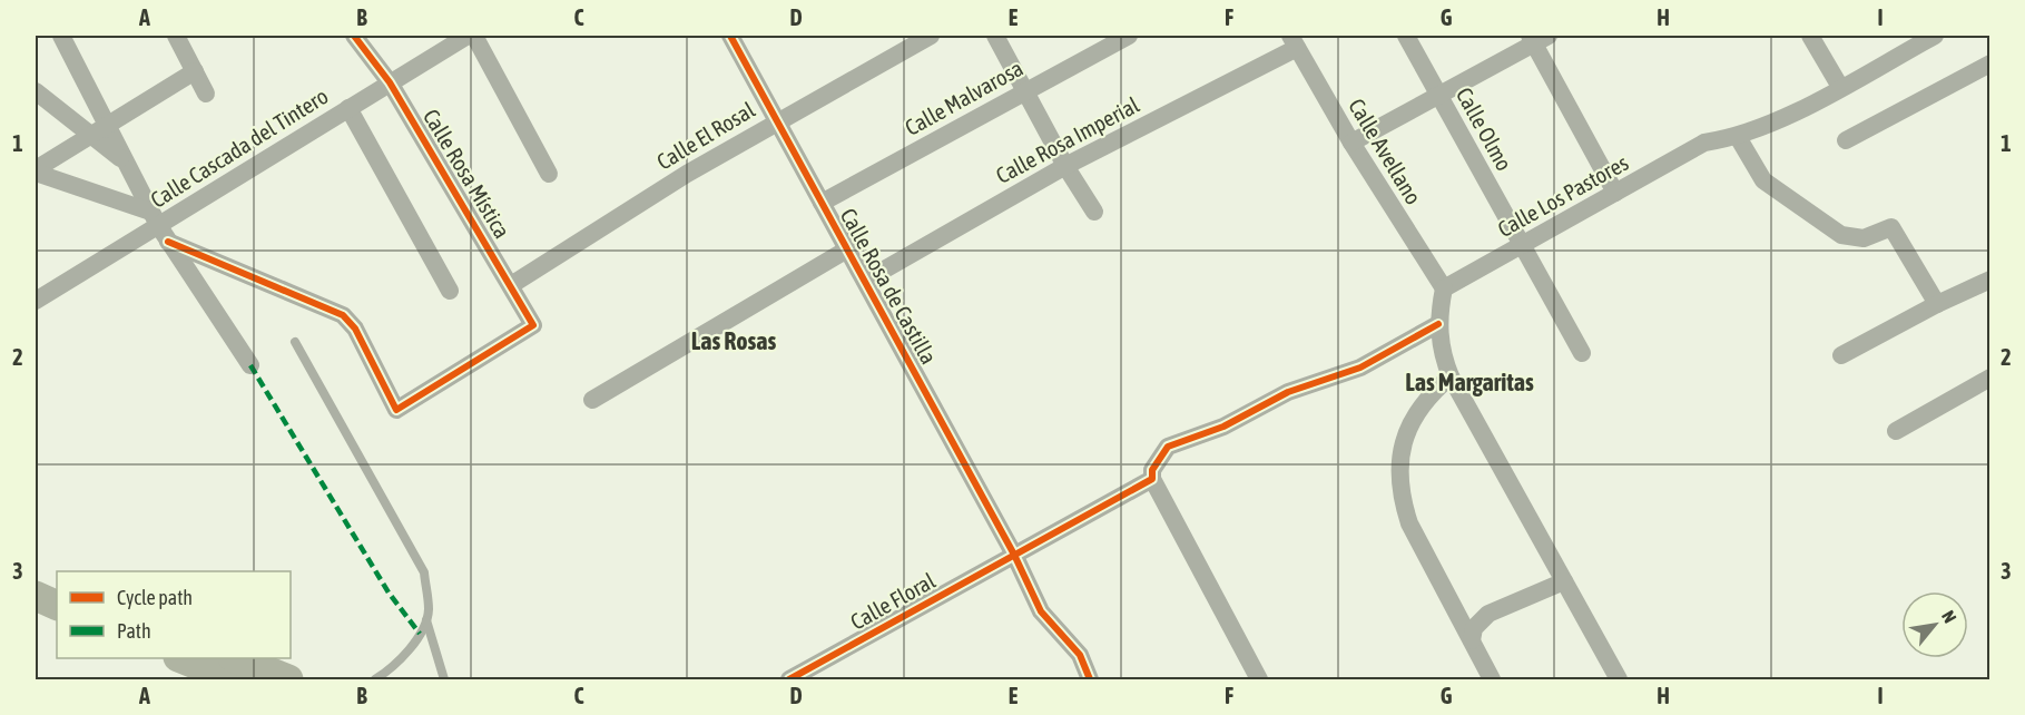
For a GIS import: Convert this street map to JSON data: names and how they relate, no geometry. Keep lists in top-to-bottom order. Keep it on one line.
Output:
{"streets":{"street":["Calle Malvarosa","Calle Olmo","Calle El Rosal","Calle Rosa Imperial","Calle Cascada del Tintero","Calle Avellano","Calle Rosa Mística","Calle Los Pastores","Calle Rosa de Castilla","Calle Floral"]},"crossings":[["Calle Malvarosa","Calle Rosa de Castilla"],["Calle Olmo","Calle Los Pastores"],["Calle El Rosal","Calle Rosa Mística"],["Calle El Rosal","Calle Rosa de Castilla"],["Calle Rosa Imperial","Calle Avellano"],["Calle Rosa Imperial","Calle Rosa de Castilla"],["Calle Cascada del Tintero","Calle Rosa Mística"],["Calle Avellano","Calle Los Pastores"],["Calle Rosa de Castilla","Calle Floral"]],"districts":["Las Rosas","Las Margaritas"],"legend":["Cycle path","Path"],"north":"top right","grid":{"columns":["A","B","C","D","E","F","G","H","I"],"rows":["1","2","3"]}}
